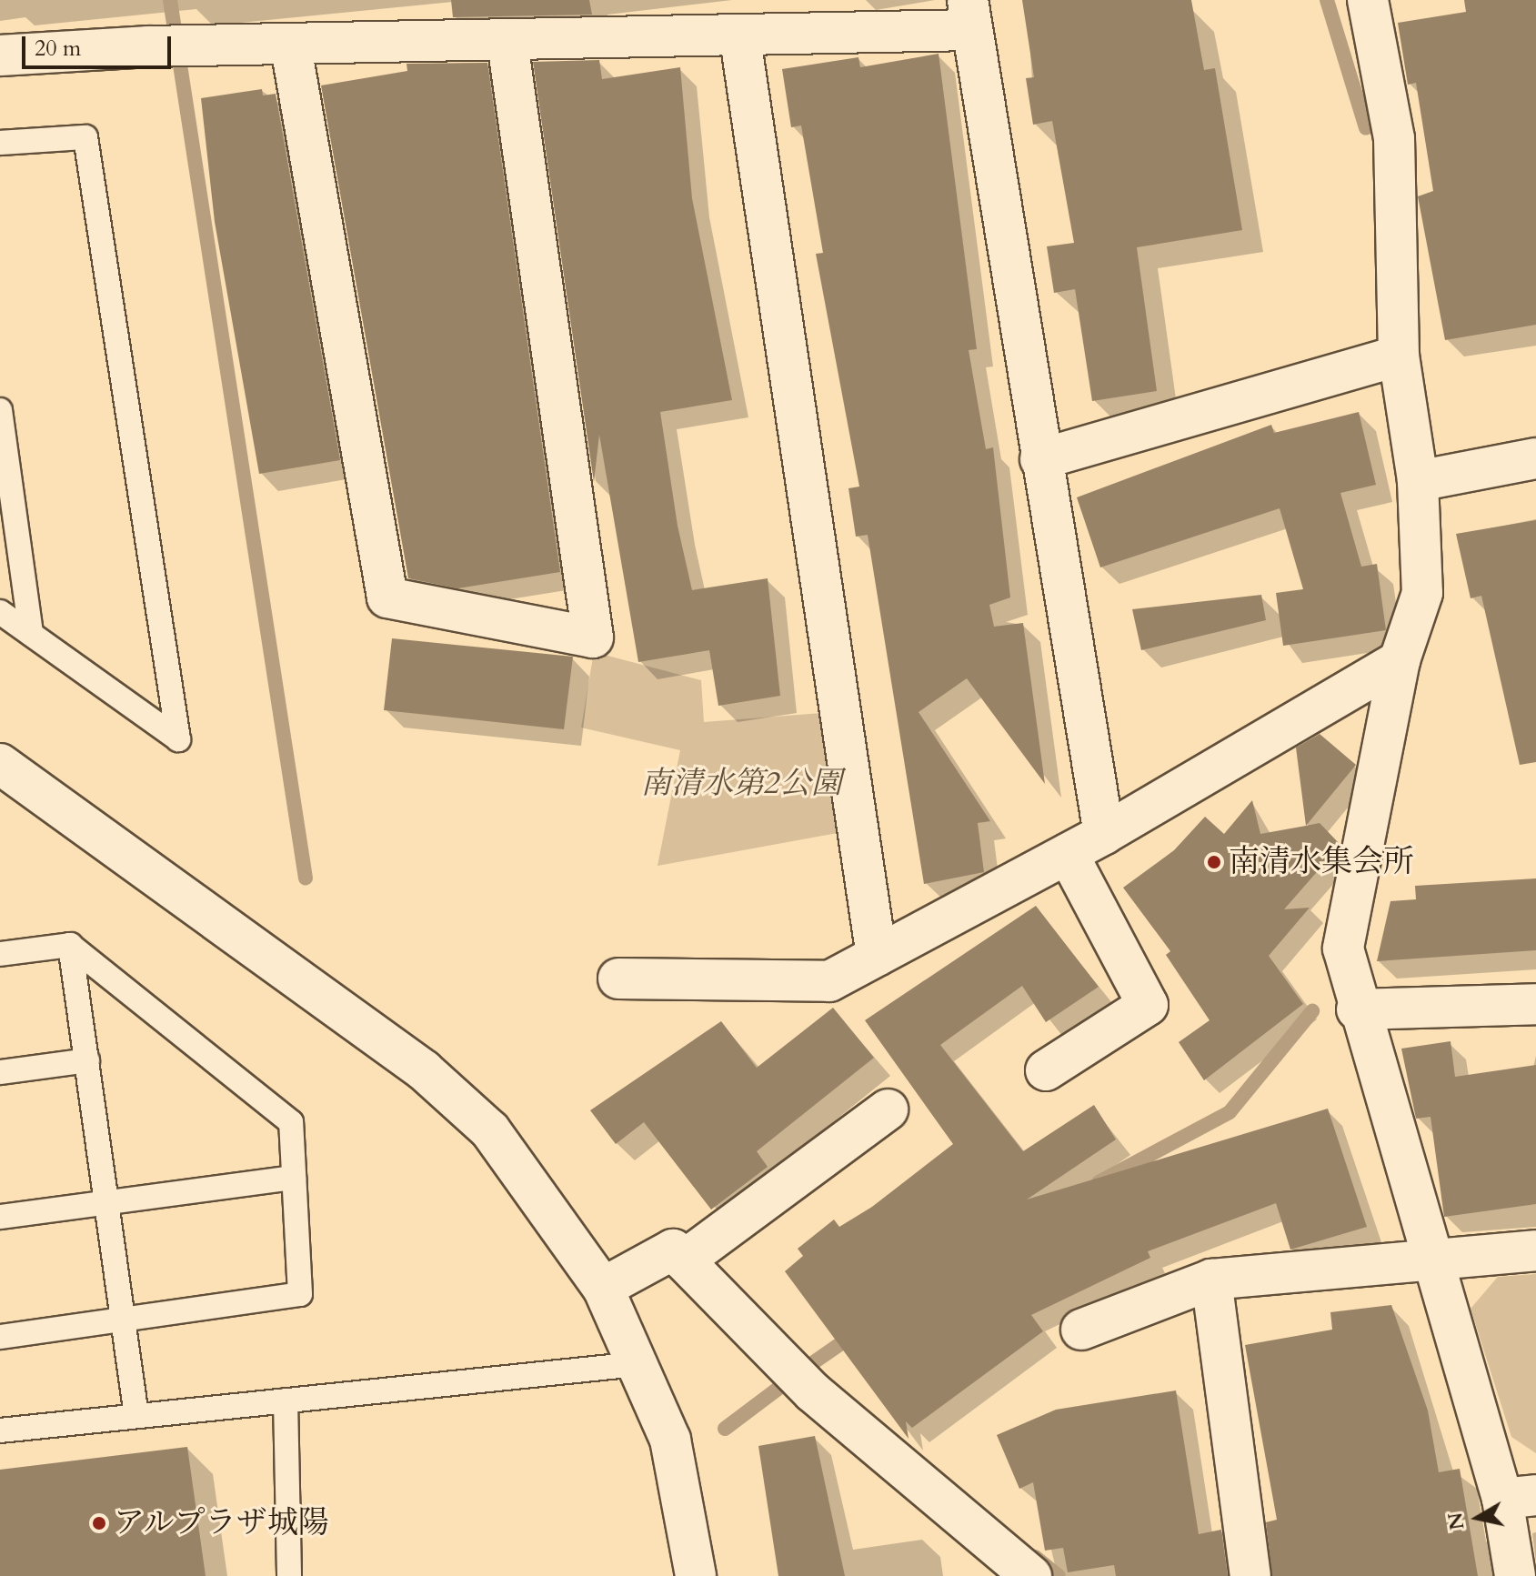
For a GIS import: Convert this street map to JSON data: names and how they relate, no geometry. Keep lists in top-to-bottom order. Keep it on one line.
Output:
{"parks":["南清水第2公園"],"places":["南清水集会所","アルプラザ城陽"],"scale_bar":"20 m","north":"left"}
